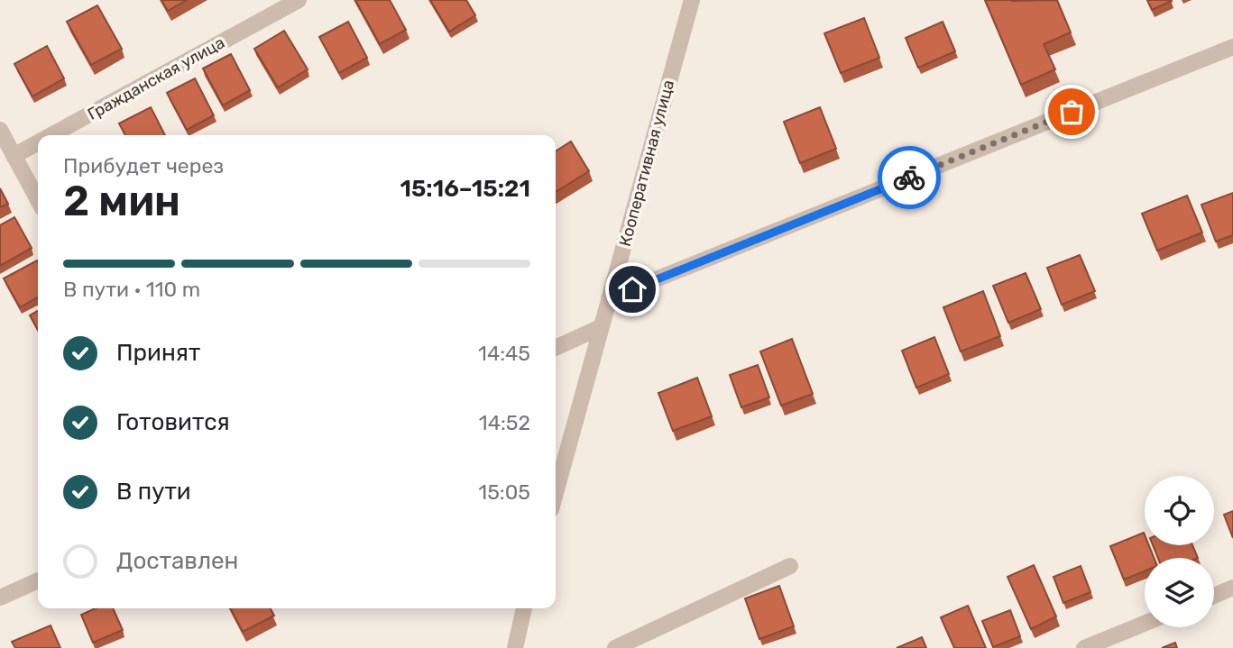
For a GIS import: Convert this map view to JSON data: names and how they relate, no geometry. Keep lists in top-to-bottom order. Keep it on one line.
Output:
{"streets":{"street":["Гражданская улица","Кооперативная улица"]},"page":{"heading":["2 мин","Прибудет через","15:16–15:21"],"bar":"В пути · 110 m","list":[["Принят","14:45"],["Готовится","14:52"],["В пути","15:05"],"Доставлен"]}}
